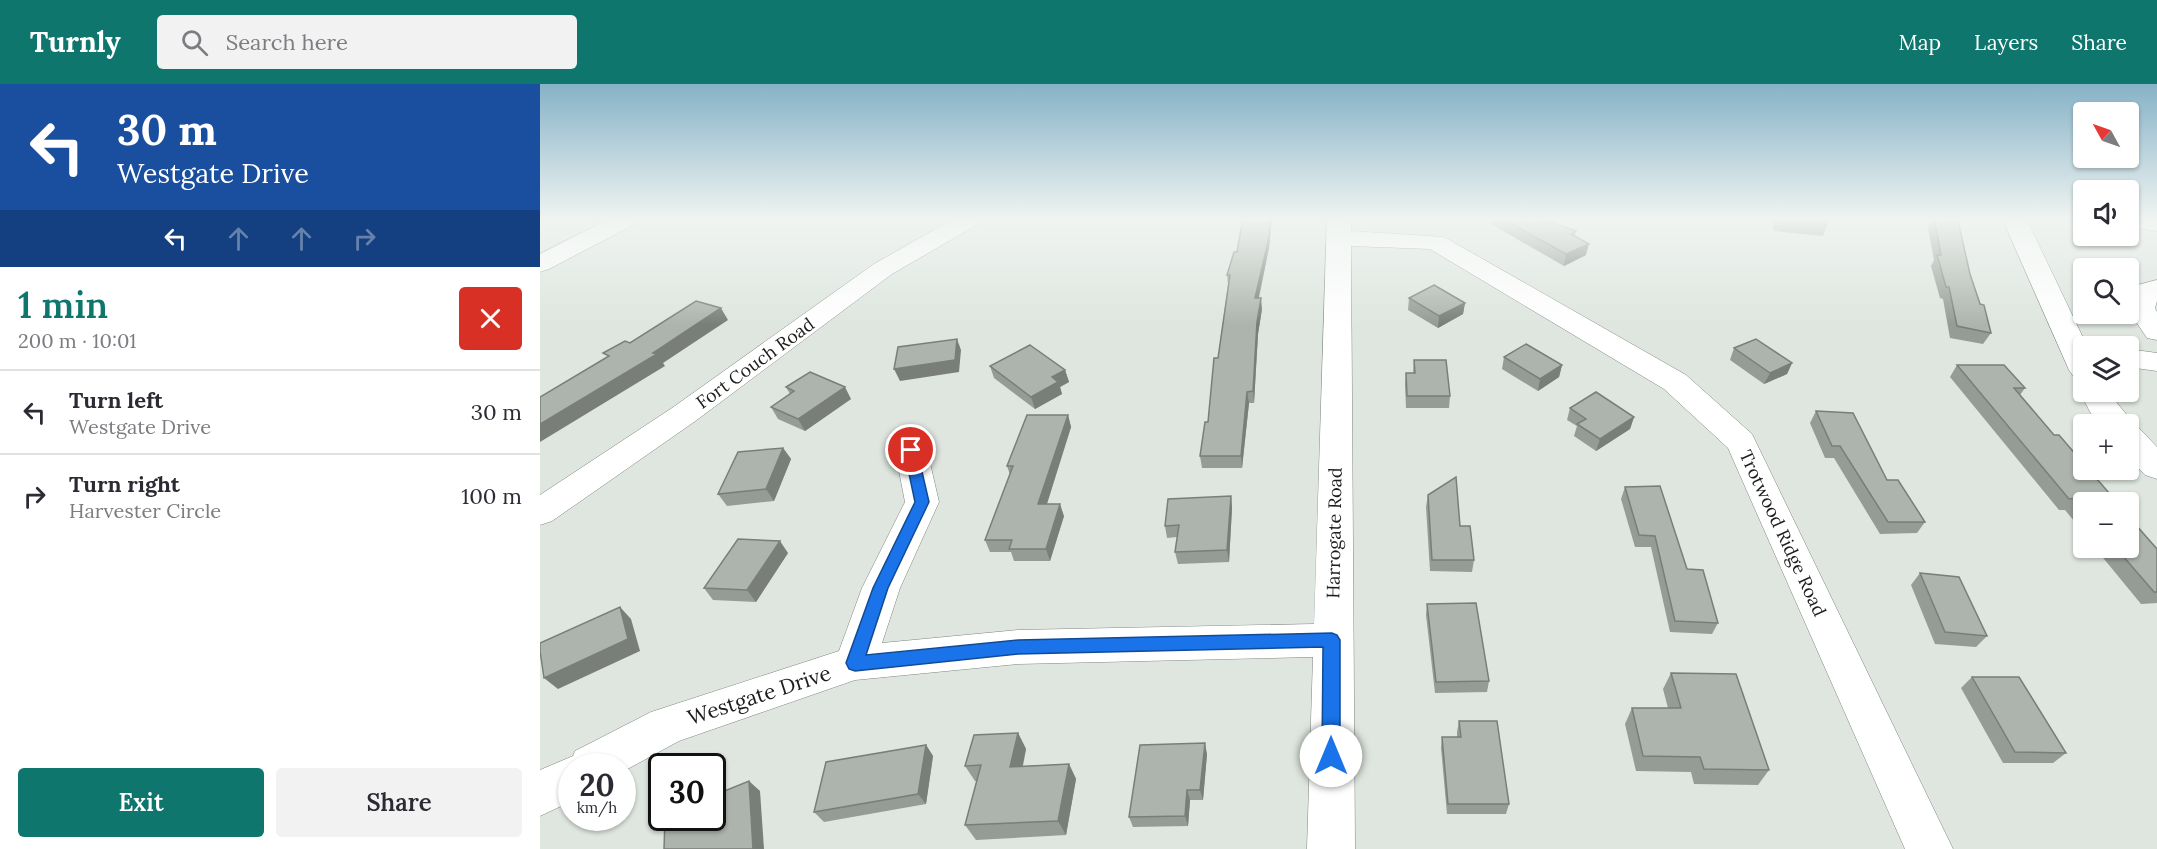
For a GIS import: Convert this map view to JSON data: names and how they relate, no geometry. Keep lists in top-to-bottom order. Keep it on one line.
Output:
{"streets":{"street":["Fort Couch Road","Harrogate Road","Trotwood Ridge Road","Westgate Drive"]},"crossings":[["Harrogate Road","Westgate Drive"]],"north":"top left","page":{"header":"Turnly","search":"Search here","nav":["Map","Layers","Share"],"turn":["30 m","Westgate Drive"],"map_buttons":["+","−"],"heading":["1 min","200 m · 10:01"],"list":[{"name":"Turn left","note":"Westgate Drive","value":"30 m"},{"name":"Turn right","note":"Harvester Circle","value":"100 m"}],"speed":"20 km/h","limit":"30","buttons":["Exit","Share"]}}
